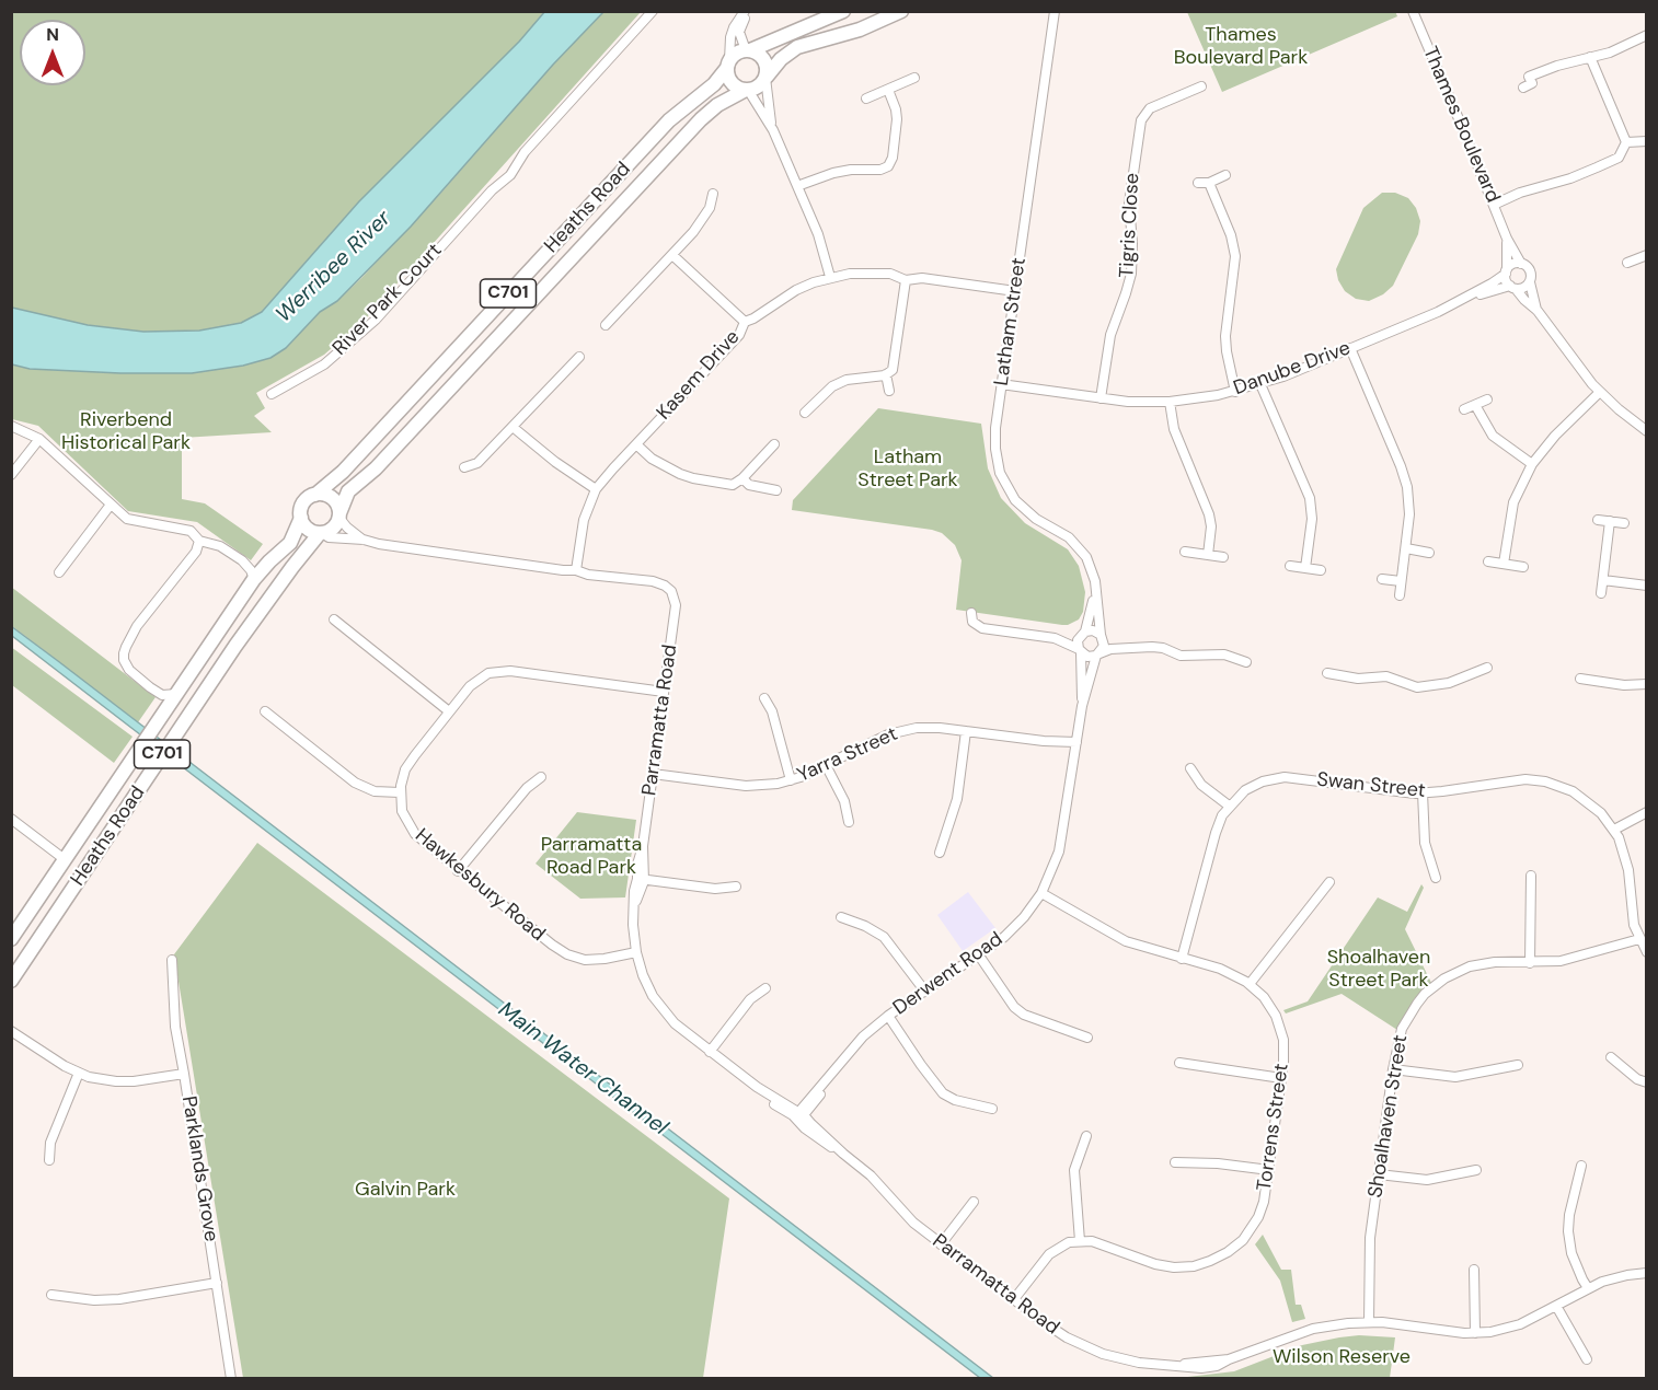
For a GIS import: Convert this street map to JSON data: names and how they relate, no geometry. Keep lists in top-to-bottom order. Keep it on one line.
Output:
{"streets":{"main road":["Heaths Road","C701"],"street":["Thames Boulevard","Tigris Close","River Park Court","Latham Street","Danube Drive","Kasem Drive","Parramatta Road","Yarra Street","Swan Street","Hawkesbury Road","Derwent Road","Shoalhaven Street","Torrens Street","Parklands Grove"]},"crossings":[["Thames Boulevard","Danube Drive"],["Heaths Road","C701"],["Tigris Close","Danube Drive"],["Latham Street","Danube Drive"],["Latham Street","Kasem Drive"],["Latham Street","Derwent Road"],["Kasem Drive","Parramatta Road"],["Parramatta Road","Yarra Street"],["Parramatta Road","Hawkesbury Road"],["Parramatta Road","Derwent Road"],["Parramatta Road","Shoalhaven Street"],["Yarra Street","Derwent Road"],["Swan Street","Shoalhaven Street"],["Swan Street","Torrens Street"],["Derwent Road","Torrens Street"]],"water":["Werribee River","Main Water Channel"],"parks":["Thames Boulevard Park","Riverbend Historical Park","Latham Street Park","Parramatta Road Park","Shoalhaven Street Park","Galvin Park","Wilson Reserve"],"north":"top"}
